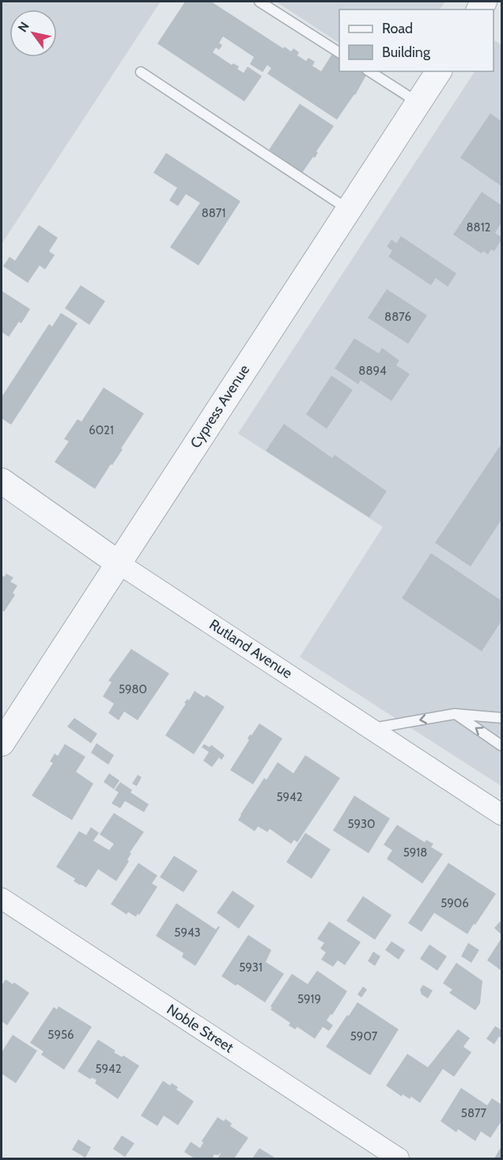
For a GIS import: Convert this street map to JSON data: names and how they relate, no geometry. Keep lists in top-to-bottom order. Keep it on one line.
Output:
{"streets":{"street":["Cypress Avenue","Rutland Avenue","Noble Street"]},"crossings":[["Cypress Avenue","Rutland Avenue"]],"house_numbers":["8871","8812","8876","8894","6021","5980","5942","5930","5918","5906","5943","5931","5919","5956","5907","5942","5877"],"legend":["Road","Building"],"north":"top left"}
